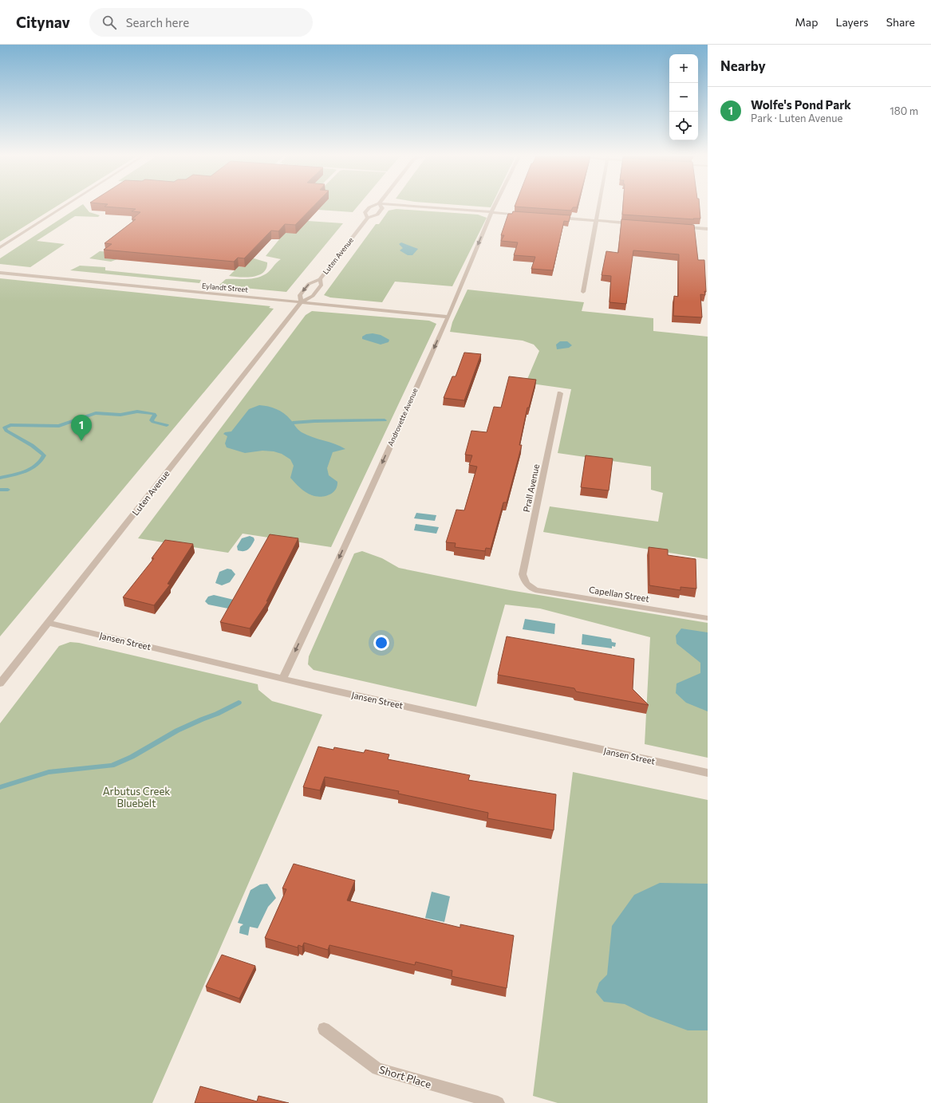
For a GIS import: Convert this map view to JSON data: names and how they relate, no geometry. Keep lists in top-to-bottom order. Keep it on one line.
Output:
{"streets":{"street":["Luten Avenue","Eylandt Street","Androvette Avenue","Prall Avenue","Capellan Street","Jansen Street","Short Place"]},"crossings":[["Luten Avenue","Eylandt Street"],["Luten Avenue","Jansen Street"],["Eylandt Street","Androvette Avenue"],["Androvette Avenue","Jansen Street"],["Prall Avenue","Capellan Street"]],"one_way":["Androvette Avenue"],"parks":["Arbutus Creek Bluebelt"],"page":{"header":"Citynav","search":"Search here","nav":["Map","Layers","Share"],"heading":"Nearby","map_buttons":["+","−"],"list":[{"mark":"1","name":"Wolfe's Pond Park","note":"Park · Luten Avenue","value":"180 m"}],"pins":"1"}}
